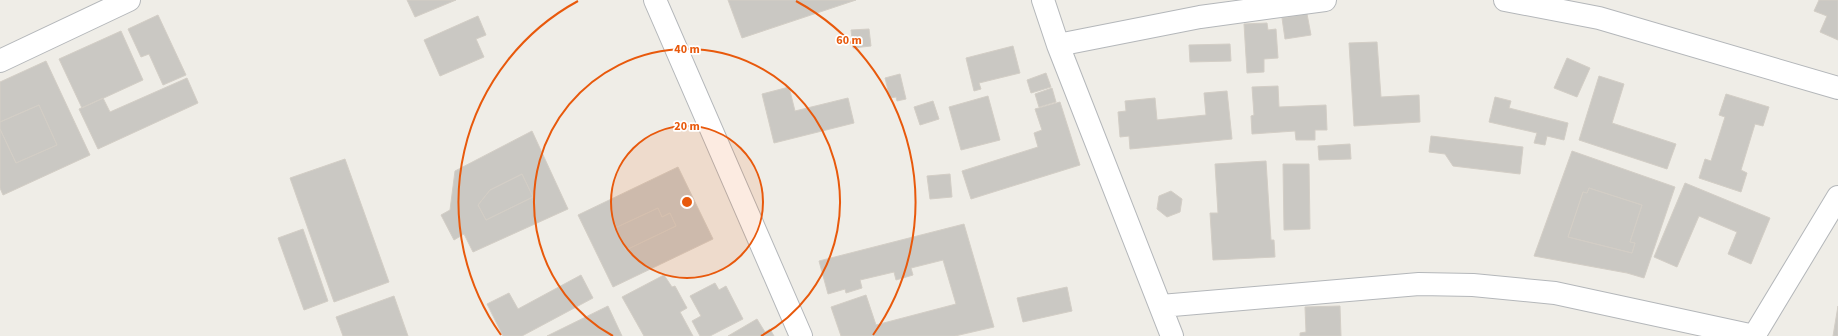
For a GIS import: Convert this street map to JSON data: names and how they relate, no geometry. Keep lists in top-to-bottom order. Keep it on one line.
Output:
{"rings":["60 m","40 m","20 m"]}
